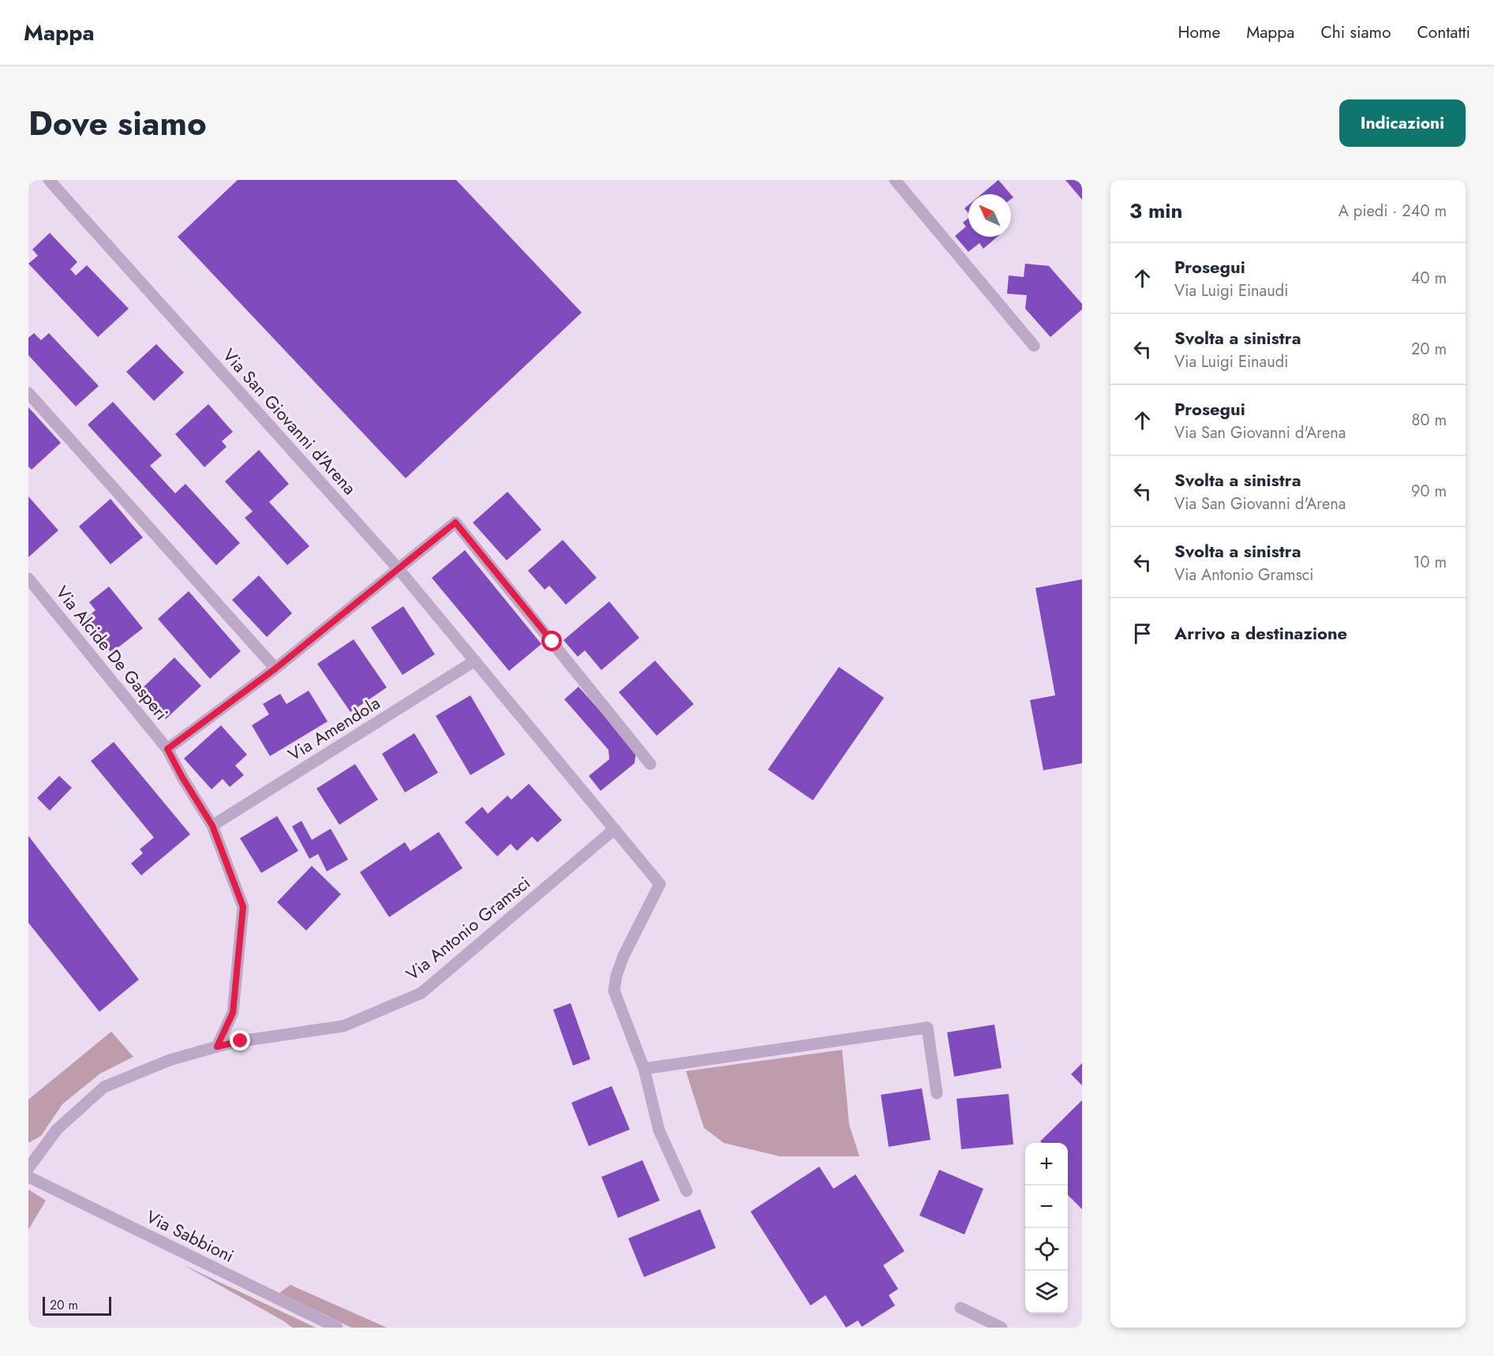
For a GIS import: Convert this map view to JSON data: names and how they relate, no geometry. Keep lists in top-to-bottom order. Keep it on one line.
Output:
{"streets":{"street":["Via San Giovanni d'Arena","Via Alcide De Gasperi","Via Amendola","Via Antonio Gramsci","Via Sabbioni"]},"scale_bar":"20 m","north":"top left","page":{"header":"Mappa","nav":["Home","Mappa","Chi siamo","Contatti"],"title":"Dove siamo","buttons":"Indicazioni","heading":["3 min","A piedi · 240 m"],"list":[["Prosegui","Via Luigi Einaudi","40 m"],["Svolta a sinistra","Via Luigi Einaudi","20 m"],["Prosegui","Via San Giovanni d'Arena","80 m"],["Svolta a sinistra","Via San Giovanni d'Arena","90 m"],["Svolta a sinistra","Via Antonio Gramsci","10 m"],"Arrivo a destinazione"],"map_buttons":["+","−"],"scale":"20 m"}}
